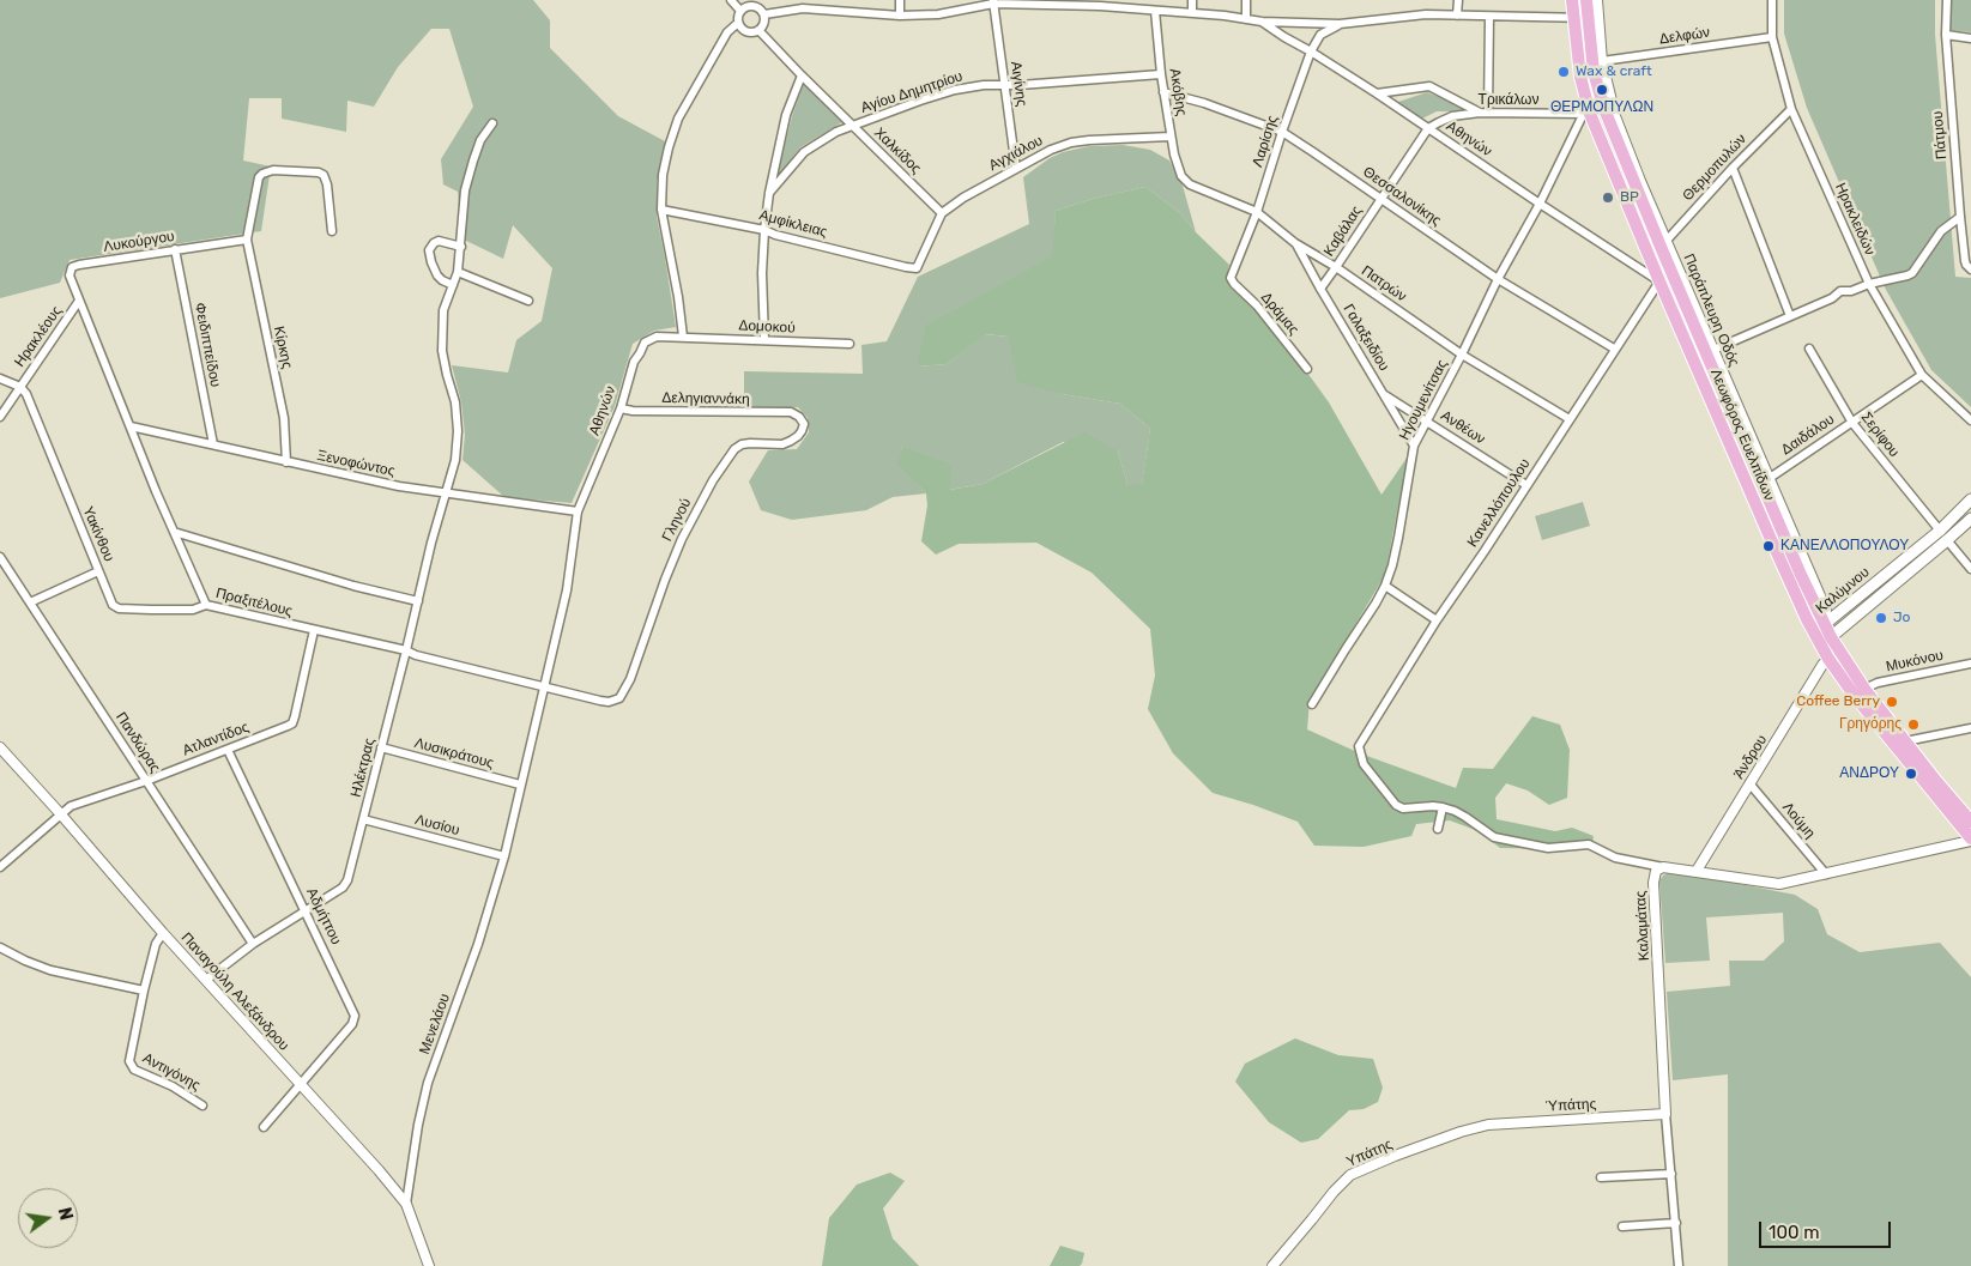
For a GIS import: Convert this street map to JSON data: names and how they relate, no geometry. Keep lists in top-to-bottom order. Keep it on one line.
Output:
{"streets":{"main road":["Λεωφόρος Ευελπίδων","Καλύμνου"],"street":["Δελφών","Αιγίνης","Αγίου Δημητρίου","Ακόβης","Τρικάλων","Πάτμου","Αθηνών","Λαρίσης","Χαλκίδος","Αγχιάλου","Θερμοπυλών","Θεσσαλονίκης","Ηρακλειδών","Αμφίκλειας","Καβάλας","Λυκούργου","Πατρών","Παράπλευρη Οδός","Δράμας","Δομοκού","Ηρακλέους","Γαλαξειδίου","Φειδιππείδου","Κίρκης","Δεληγιαννάκη","Ηγουμενίτσας","Ανθέων","Δαιδάλου","Σερίφου","Ξενοφώντος","Κανελλόπουλου","Γληνού","Υακίνθου","Πραξιτέλους","Μυκόνου","Ατλαντίδος","Πανδώρας","Λυσικράτους","Άνδρου","Ηλέκτρας","Λούμη","Λυσίου","Αδμήττου","Καλαμάτας","Παναγούλη Αλεξάνδρου","Μενελάου","Αντιγόνης","Ύπάτης","Υπάτης"]},"crossings":[["Δελφών","Ηρακλειδών"],["Δελφών","Παράπλευρη Οδός"],["Αιγίνης","Αγίου Δημητρίου"],["Αιγίνης","Αγχιάλου"],["Αγίου Δημητρίου","Ακόβης"],["Αγίου Δημητρίου","Χαλκίδος"],["Ακόβης","Αγχιάλου"],["Ακόβης","Θεσσαλονίκης"],["Ακόβης","Πατρών"],["Τρικάλων","Αθηνών"],["Τρικάλων","Καβάλας"],["Τρικάλων","Ηγουμενίτσας"],["Τρικάλων","Λεωφόρος Ευελπίδων"],["Αθηνών","Λαρίσης"],["Αθηνών","Καβάλας"],["Αθηνών","Δομοκού"],["Αθηνών","Δεληγιαννάκη"],["Αθηνών","Ηγουμενίτσας"],["Αθηνών","Λεωφόρος Ευελπίδων"],["Αθηνών","Ξενοφώντος"],["Αθηνών","Κανελλόπουλου"],["Αθηνών","Πραξιτέλους"],["Αθηνών","Λυσικράτους"],["Αθηνών","Λυσίου"],["Αθηνών","Μενελάου"],["Λαρίσης","Θεσσαλονίκης"],["Λαρίσης","Πατρών"],["Λαρίσης","Δράμας"],["Χαλκίδος","Αγχιάλου"],["Χαλκίδος","Αμφίκλειας"],["Αγχιάλου","Αμφίκλειας"],["Θερμοπυλών","Ηρακλειδών"],["Θερμοπυλών","Παράπλευρη Οδός"],["Θερμοπυλών","Λεωφόρος Ευελπίδων"],["Θεσσαλονίκης","Καβάλας"],["Θεσσαλονίκης","Ηγουμενίτσας"],["Θεσσαλονίκης","Κανελλόπουλου"],["Ηρακλειδών","Δαιδάλου"],["Καβάλας","Πατρών"],["Καβάλας","Γαλαξειδίου"],["Λυκούργου","Ηρακλέους"],["Λυκούργου","Φειδιππείδου"],["Λυκούργου","Κίρκης"],["Λυκούργου","Πραξιτέλους"],["Πατρών","Γαλαξειδίου"],["Πατρών","Ηγουμενίτσας"],["Πατρών","Κανελλόπουλου"],["Παράπλευρη Οδός","Λεωφόρος Ευελπίδων"],["Παράπλευρη Οδός","Δαιδάλου"],["Παράπλευρη Οδός","Καλύμνου"],["Ηρακλέους","Υακίνθου"],["Ηρακλέους","Πραξιτέλους"],["Γαλαξειδίου","Ηγουμενίτσας"],["Γαλαξειδίου","Ανθέων"],["Φειδιππείδου","Ξενοφώντος"],["Κίρκης","Ξενοφώντος"],["Δεληγιαννάκη","Γληνού"],["Ηγουμενίτσας","Ανθέων"],["Ηγουμενίτσας","Λεωφόρος Ευελπίδων"],["Ανθέων","Κανελλόπουλου"],["Λεωφόρος Ευελπίδων","Κανελλόπουλου"],["Λεωφόρος Ευελπίδων","Καλύμνου"],["Λεωφόρος Ευελπίδων","Μυκόνου"],["Λεωφόρος Ευελπίδων","Άνδρου"],["Δαιδάλου","Σερίφου"],["Σερίφου","Καλύμνου"],["Ξενοφώντος","Πραξιτέλους"],["Ξενοφώντος","Ηλέκτρας"],["Γληνού","Πραξιτέλους"],["Υακίνθου","Πραξιτέλους"],["Πραξιτέλους","Ατλαντίδος"],["Πραξιτέλους","Ηλέκτρας"],["Ατλαντίδος","Πανδώρας"],["Ατλαντίδος","Αδμήττου"],["Ατλαντίδος","Παναγούλη Αλεξάνδρου"],["Πανδώρας","Ηλέκτρας"],["Λυσικράτους","Ηλέκτρας"],["Άνδρου","Λούμη"],["Ηλέκτρας","Λυσίου"],["Ηλέκτρας","Αδμήττου"],["Ηλέκτρας","Παναγούλη Αλεξάνδρου"],["Λυσίου","Μενελάου"],["Αδμήττου","Παναγούλη Αλεξάνδρου"],["Καλαμάτας","Ύπάτης"],["Παναγούλη Αλεξάνδρου","Μενελάου"],["Παναγούλη Αλεξάνδρου","Αντιγόνης"],["Ύπάτης","Υπάτης"]],"places":["Wax & craft","ΘΕΡΜΟΠΥΛΩΝ","BP","ΚΑΝΕΛΛΟΠΟΥΛΟΥ","Jo","Coffee Berry","Γρηγόρης","ΑΝΔΡΟΥ"],"scale_bar":"100 m","north":"right"}
